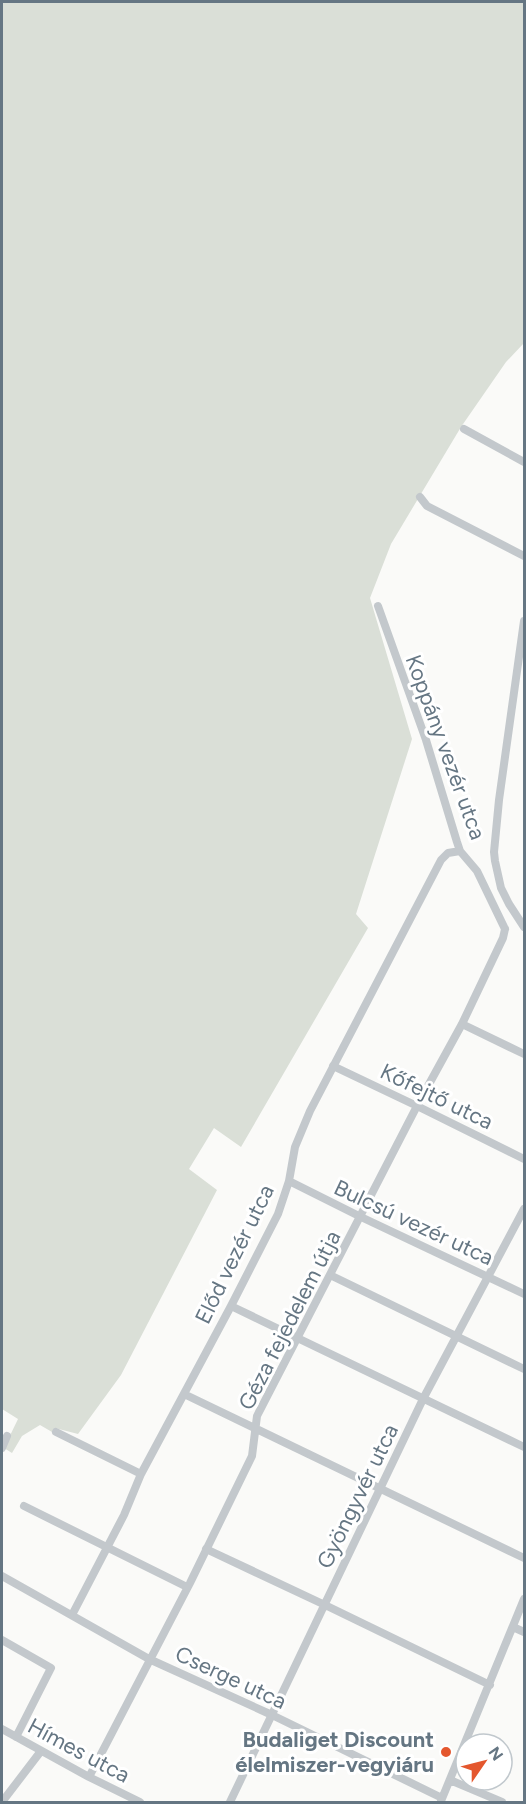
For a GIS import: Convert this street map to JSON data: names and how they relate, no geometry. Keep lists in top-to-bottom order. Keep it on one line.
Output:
{"streets":{"street":["Koppány vezér utca","Kőfejtő utca","Bulcsú vezér utca","Előd vezér utca","Géza fejedelem útja","Gyöngyvér utca","Cserge utca","Hímes utca"]},"crossings":[["Koppány vezér utca","Előd vezér utca"],["Koppány vezér utca","Géza fejedelem útja"],["Kőfejtő utca","Előd vezér utca"],["Kőfejtő utca","Géza fejedelem útja"],["Bulcsú vezér utca","Előd vezér utca"],["Bulcsú vezér utca","Géza fejedelem útja"],["Bulcsú vezér utca","Gyöngyvér utca"],["Előd vezér utca","Cserge utca"],["Géza fejedelem útja","Cserge utca"],["Géza fejedelem útja","Hímes utca"],["Gyöngyvér utca","Cserge utca"]],"places":["Budaliget Discount élelmiszer-vegyiáru"],"north":"top right"}
